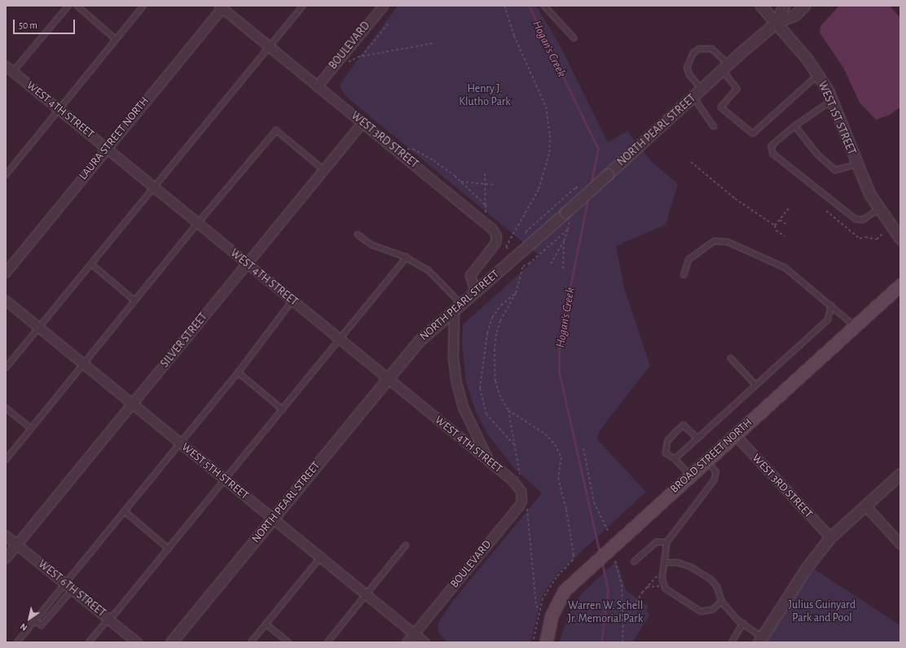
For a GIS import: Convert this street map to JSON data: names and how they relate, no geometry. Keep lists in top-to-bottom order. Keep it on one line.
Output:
{"streets":{"main road":["BROAD STREET NORTH"],"street":["BOULEVARD","WEST 4TH STREET","WEST 1ST STREET","NORTH PEARL STREET","LAURA STREET NORTH","WEST 3RD STREET","SILVER STREET","WEST 5TH STREET","WEST 6TH STREET"]},"crossings":[["BOULEVARD","WEST 4TH STREET"],["BOULEVARD","WEST 3RD STREET"],["BOULEVARD","WEST 5TH STREET"],["WEST 4TH STREET","NORTH PEARL STREET"],["WEST 4TH STREET","LAURA STREET NORTH"],["WEST 4TH STREET","SILVER STREET"],["WEST 1ST STREET","NORTH PEARL STREET"],["NORTH PEARL STREET","WEST 3RD STREET"],["NORTH PEARL STREET","WEST 5TH STREET"],["LAURA STREET NORTH","WEST 3RD STREET"],["WEST 3RD STREET","SILVER STREET"],["WEST 3RD STREET","BROAD STREET NORTH"],["SILVER STREET","WEST 5TH STREET"],["SILVER STREET","WEST 6TH STREET"]],"water":["Hogan's Creek"],"parks":["Henry J. Klutho Park","Julius Guinyard Park and Pool","Warren W. Schell Jr. Memorial Park"],"scale_bar":"50 m","north":"bottom left"}
